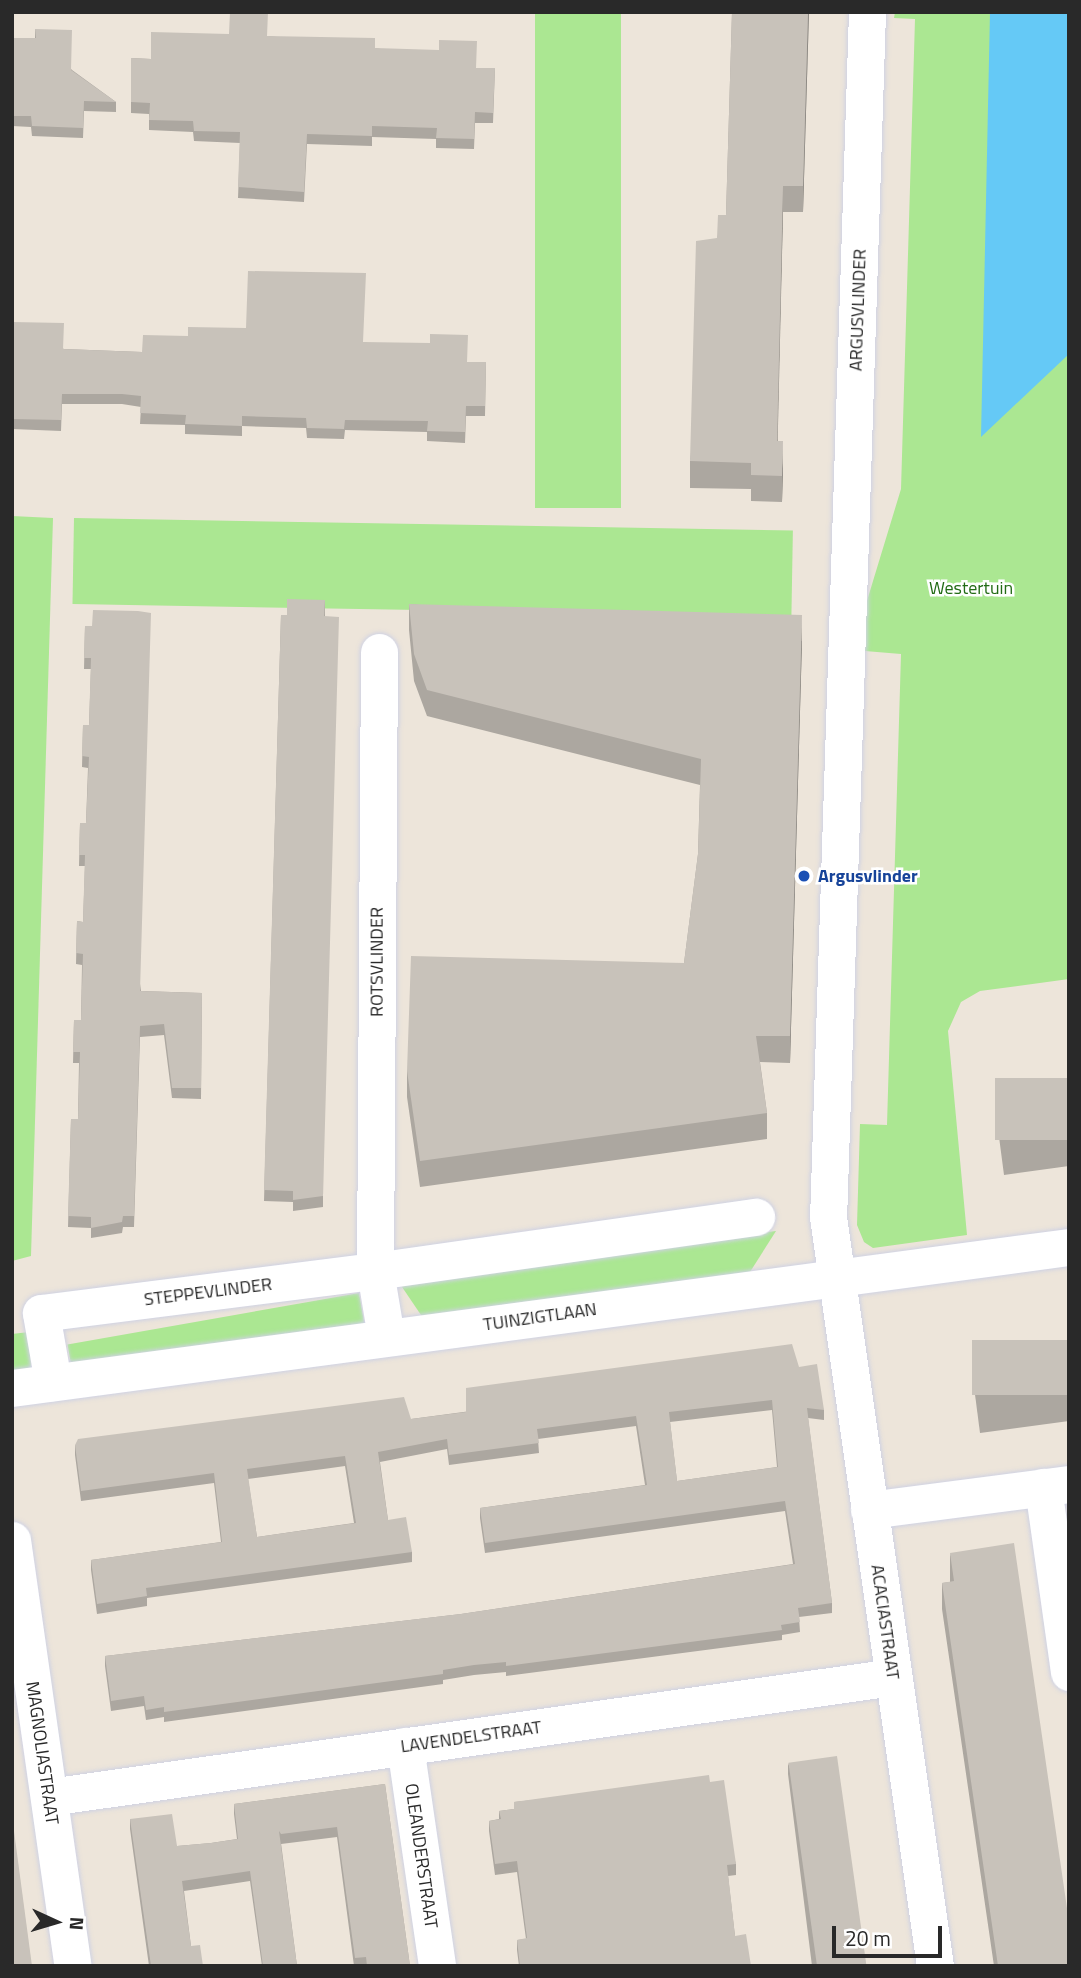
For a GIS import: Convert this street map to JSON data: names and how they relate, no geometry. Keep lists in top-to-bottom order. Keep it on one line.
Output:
{"streets":{"street":["ARGUSVLINDER","ROTSVLINDER","STEPPEVLINDER","TUINZIGTLAAN","ACACIASTRAAT","LAVENDELSTRAAT","MAGNOLIASTRAAT","OLEANDERSTRAAT"]},"crossings":[["ARGUSVLINDER","TUINZIGTLAAN"],["ARGUSVLINDER","ACACIASTRAAT"],["ROTSVLINDER","STEPPEVLINDER"],["ROTSVLINDER","TUINZIGTLAAN"],["STEPPEVLINDER","TUINZIGTLAAN"],["TUINZIGTLAAN","ACACIASTRAAT"],["ACACIASTRAAT","LAVENDELSTRAAT"],["LAVENDELSTRAAT","MAGNOLIASTRAAT"],["LAVENDELSTRAAT","OLEANDERSTRAAT"]],"parks":["Westertuin"],"places":["Argusvlinder"],"scale_bar":"20 m","north":"right"}
